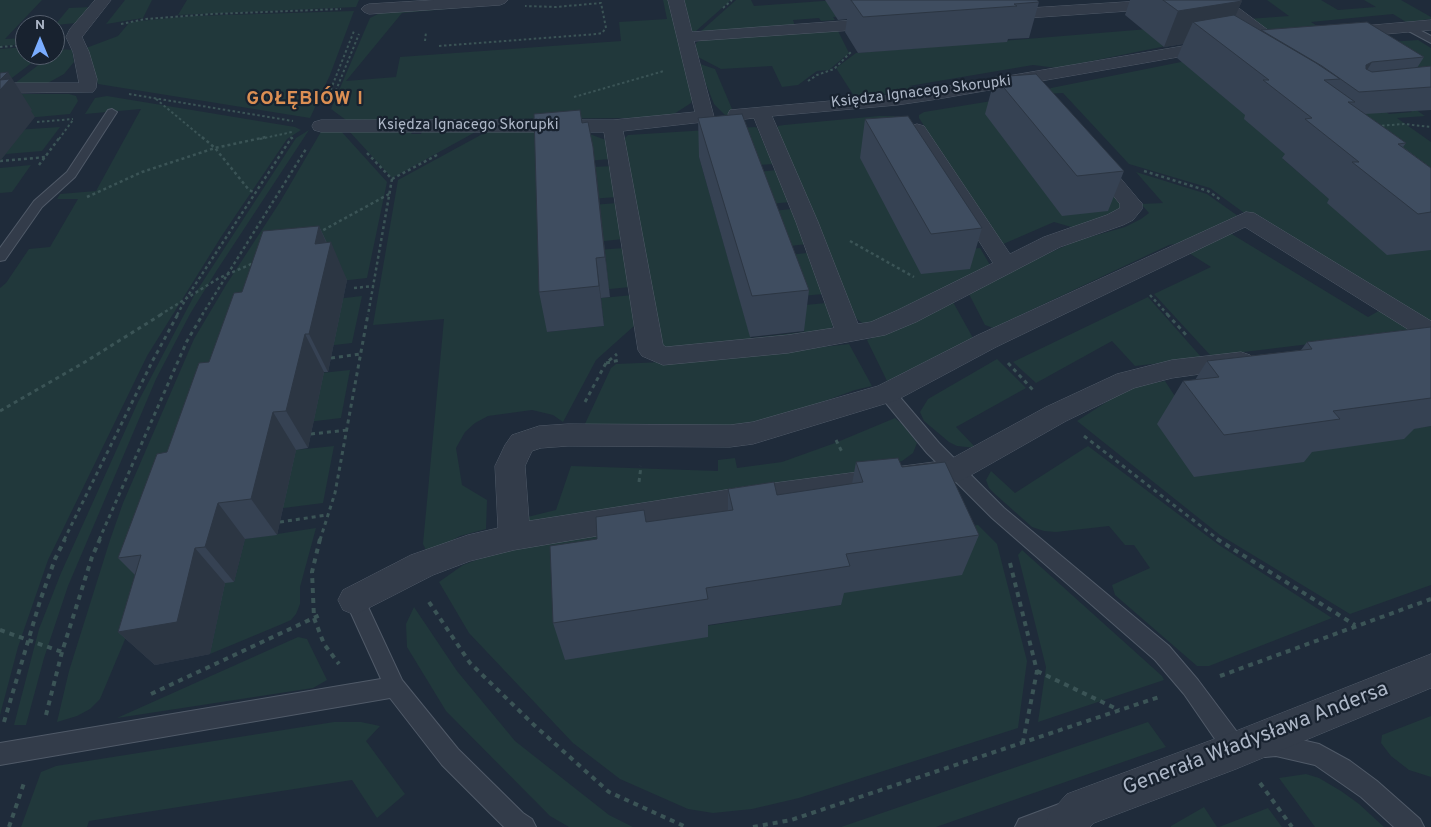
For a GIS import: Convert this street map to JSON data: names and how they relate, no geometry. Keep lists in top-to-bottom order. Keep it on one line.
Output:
{"streets":{"street":["Księdza Ignacego Skorupki","Generała Władysława Andersa"]},"districts":["GOŁĘBIÓW I"],"north":"top"}
